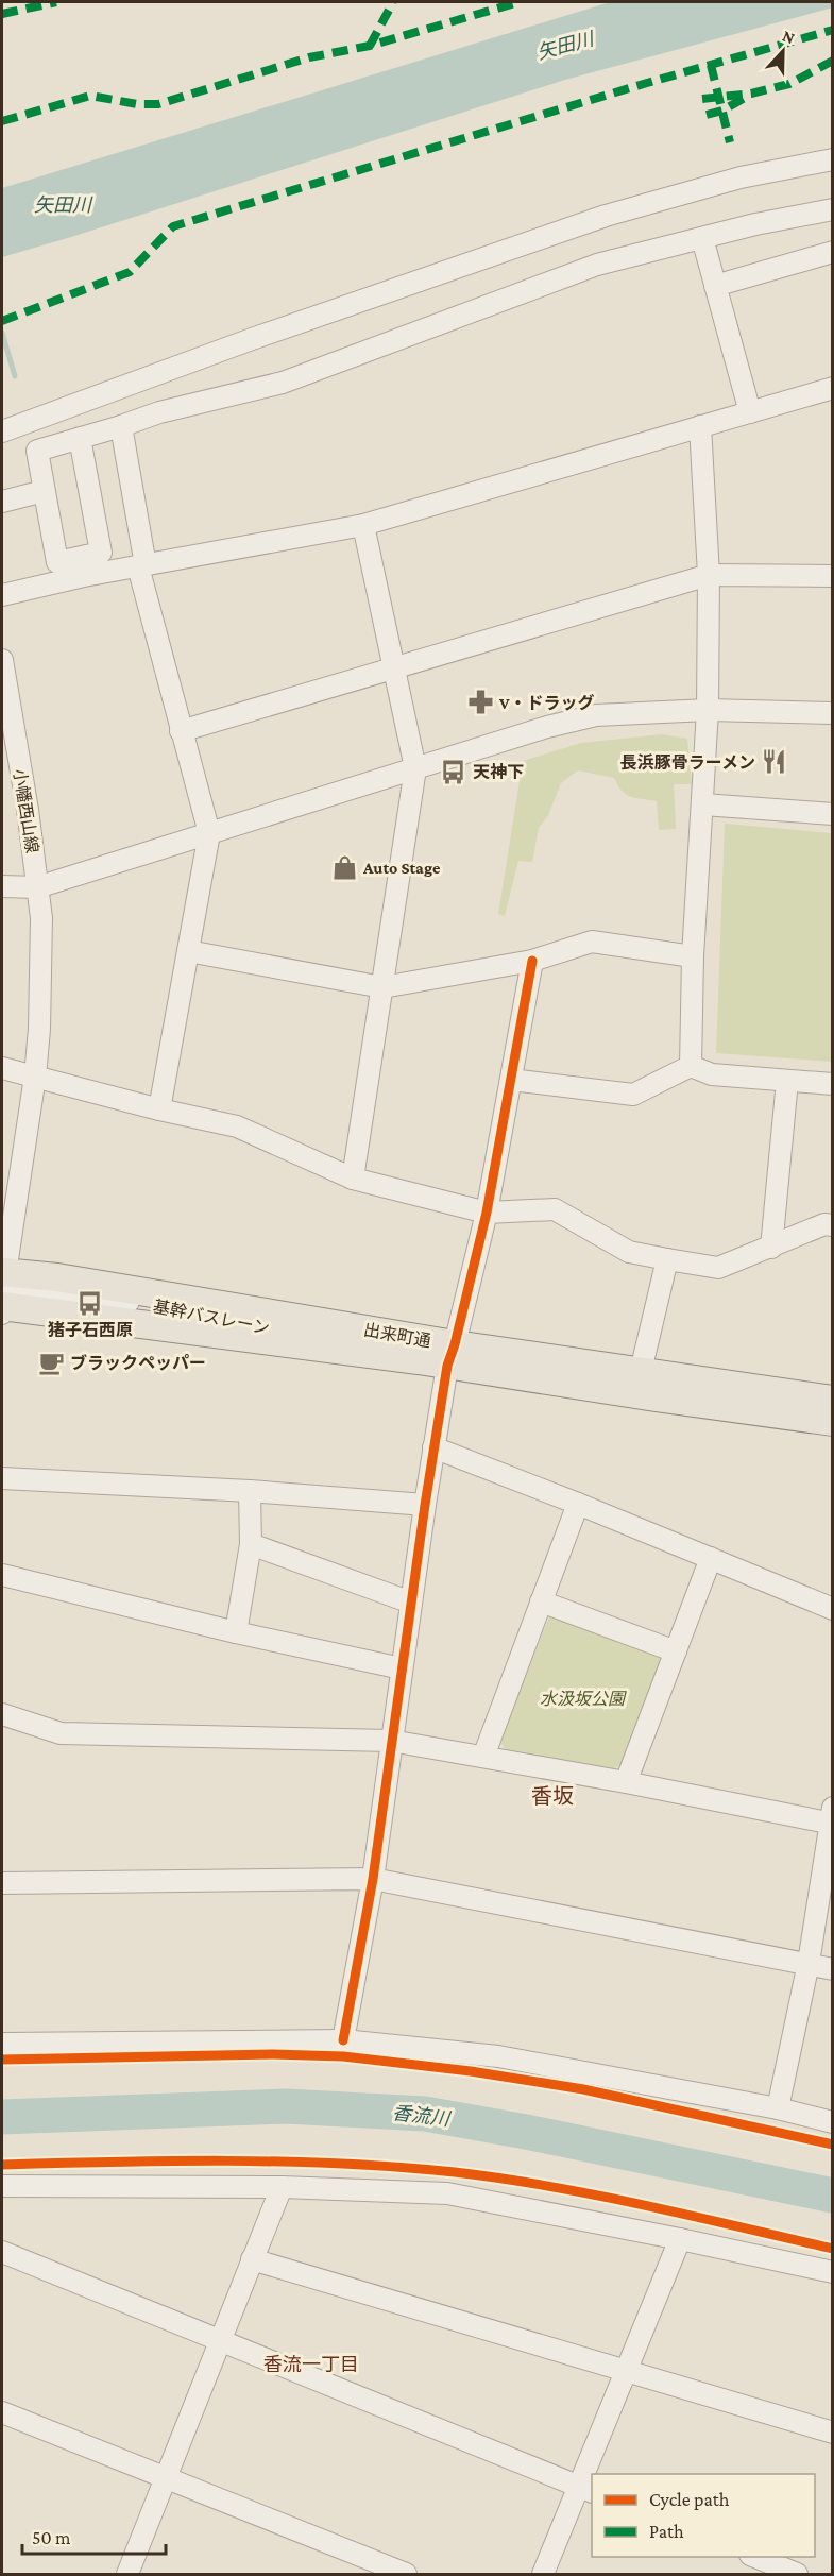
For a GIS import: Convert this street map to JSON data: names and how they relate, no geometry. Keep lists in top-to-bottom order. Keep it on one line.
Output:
{"streets":{"main road":["出来町通"],"street":["小幡西山線"]},"crossings":[["小幡西山線","出来町通"]],"districts":["香坂","香流一丁目"],"water":["矢田川","香流川"],"parks":["水汲坂公園"],"places":{"pharmacy":["V・ドラッグ"],"restaurant":["長浜豚骨ラーメン"],"bus stop":["天神下","猪子石西原"],"shop":["Auto Stage"],"cafe":["ブラックペッパー"]},"legend":["Cycle path","Path"],"scale_bar":"50 m","north":"top"}
